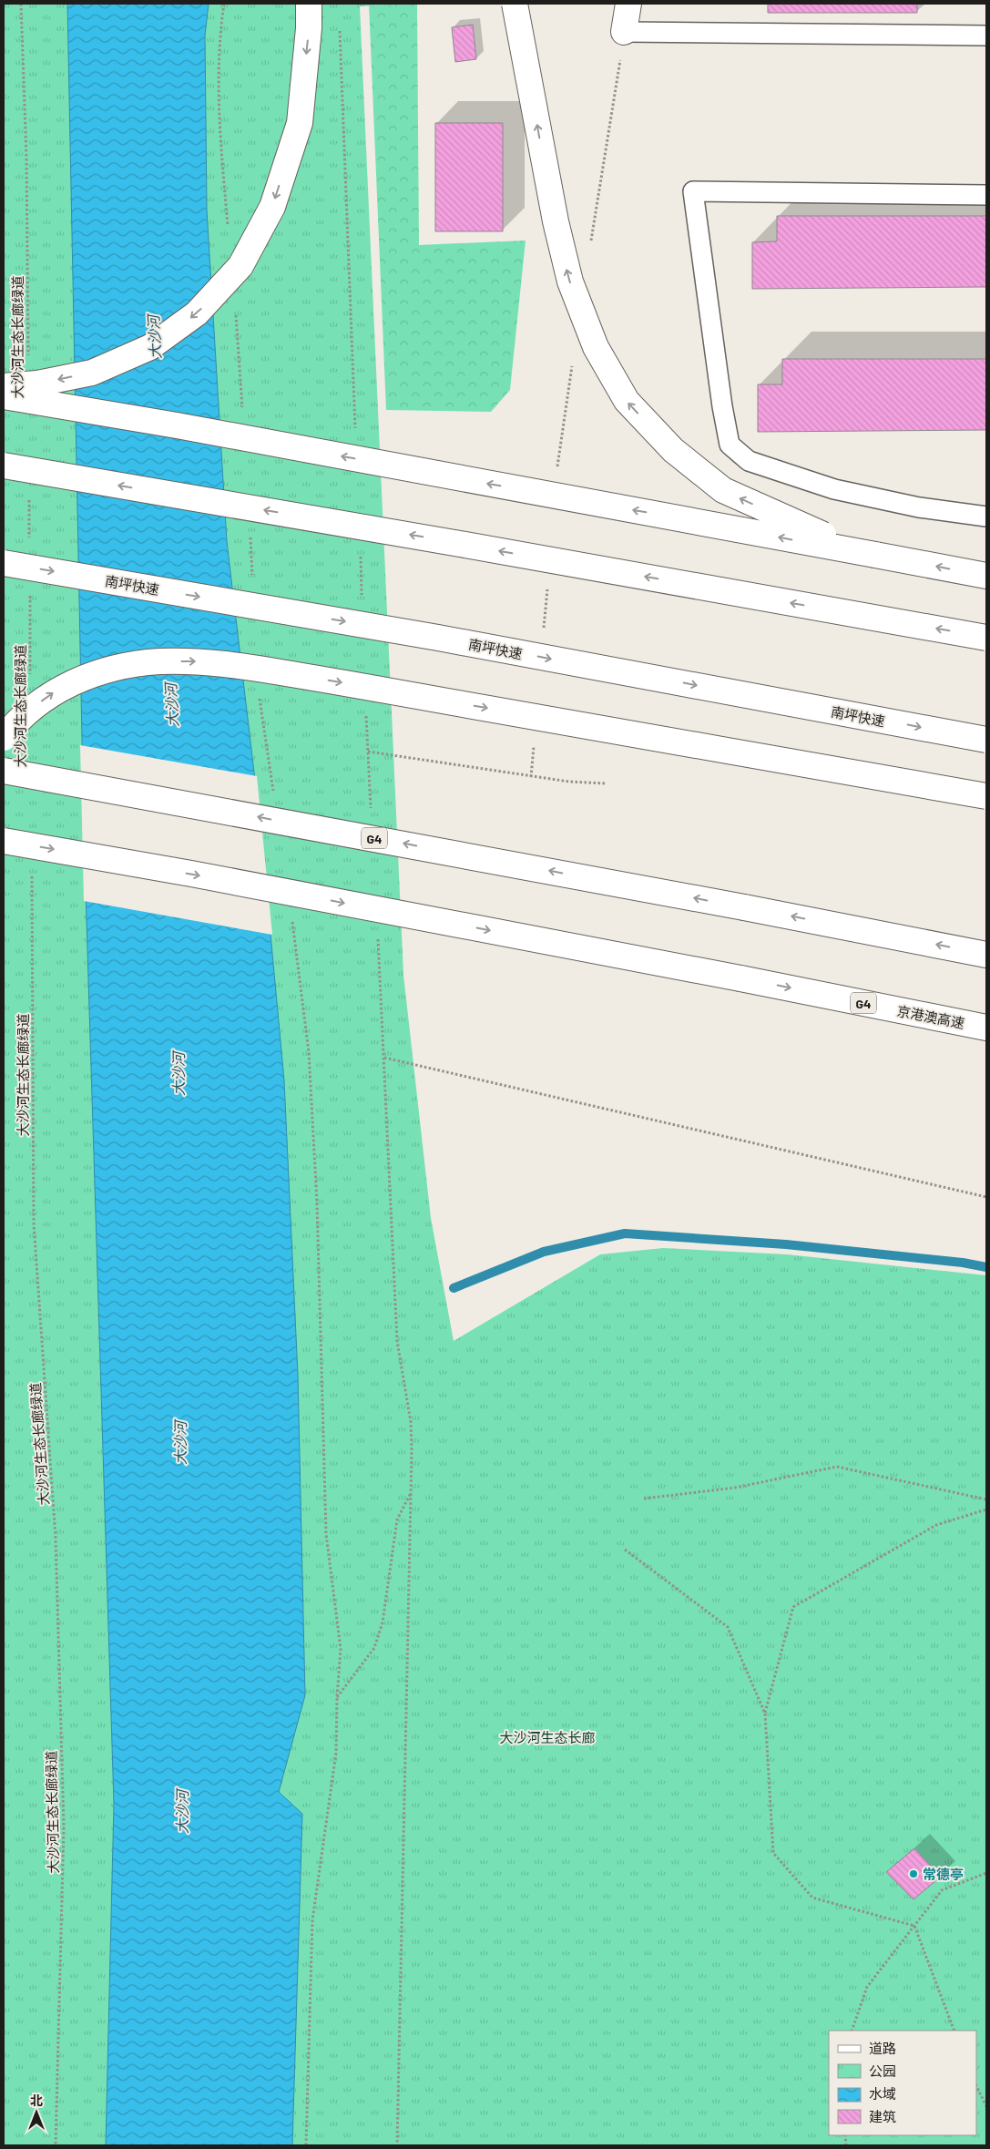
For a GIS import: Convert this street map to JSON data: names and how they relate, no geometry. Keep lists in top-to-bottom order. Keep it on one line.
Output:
{"streets":{"main road":["南坪快速","G4","京港澳高速"],"path":["大沙河生态长廊绿道"]},"water":["大沙河"],"parks":["大沙河生态长廊"],"places":["常德亭"],"legend":["道路","公园","水域","建筑"],"north":"top"}
